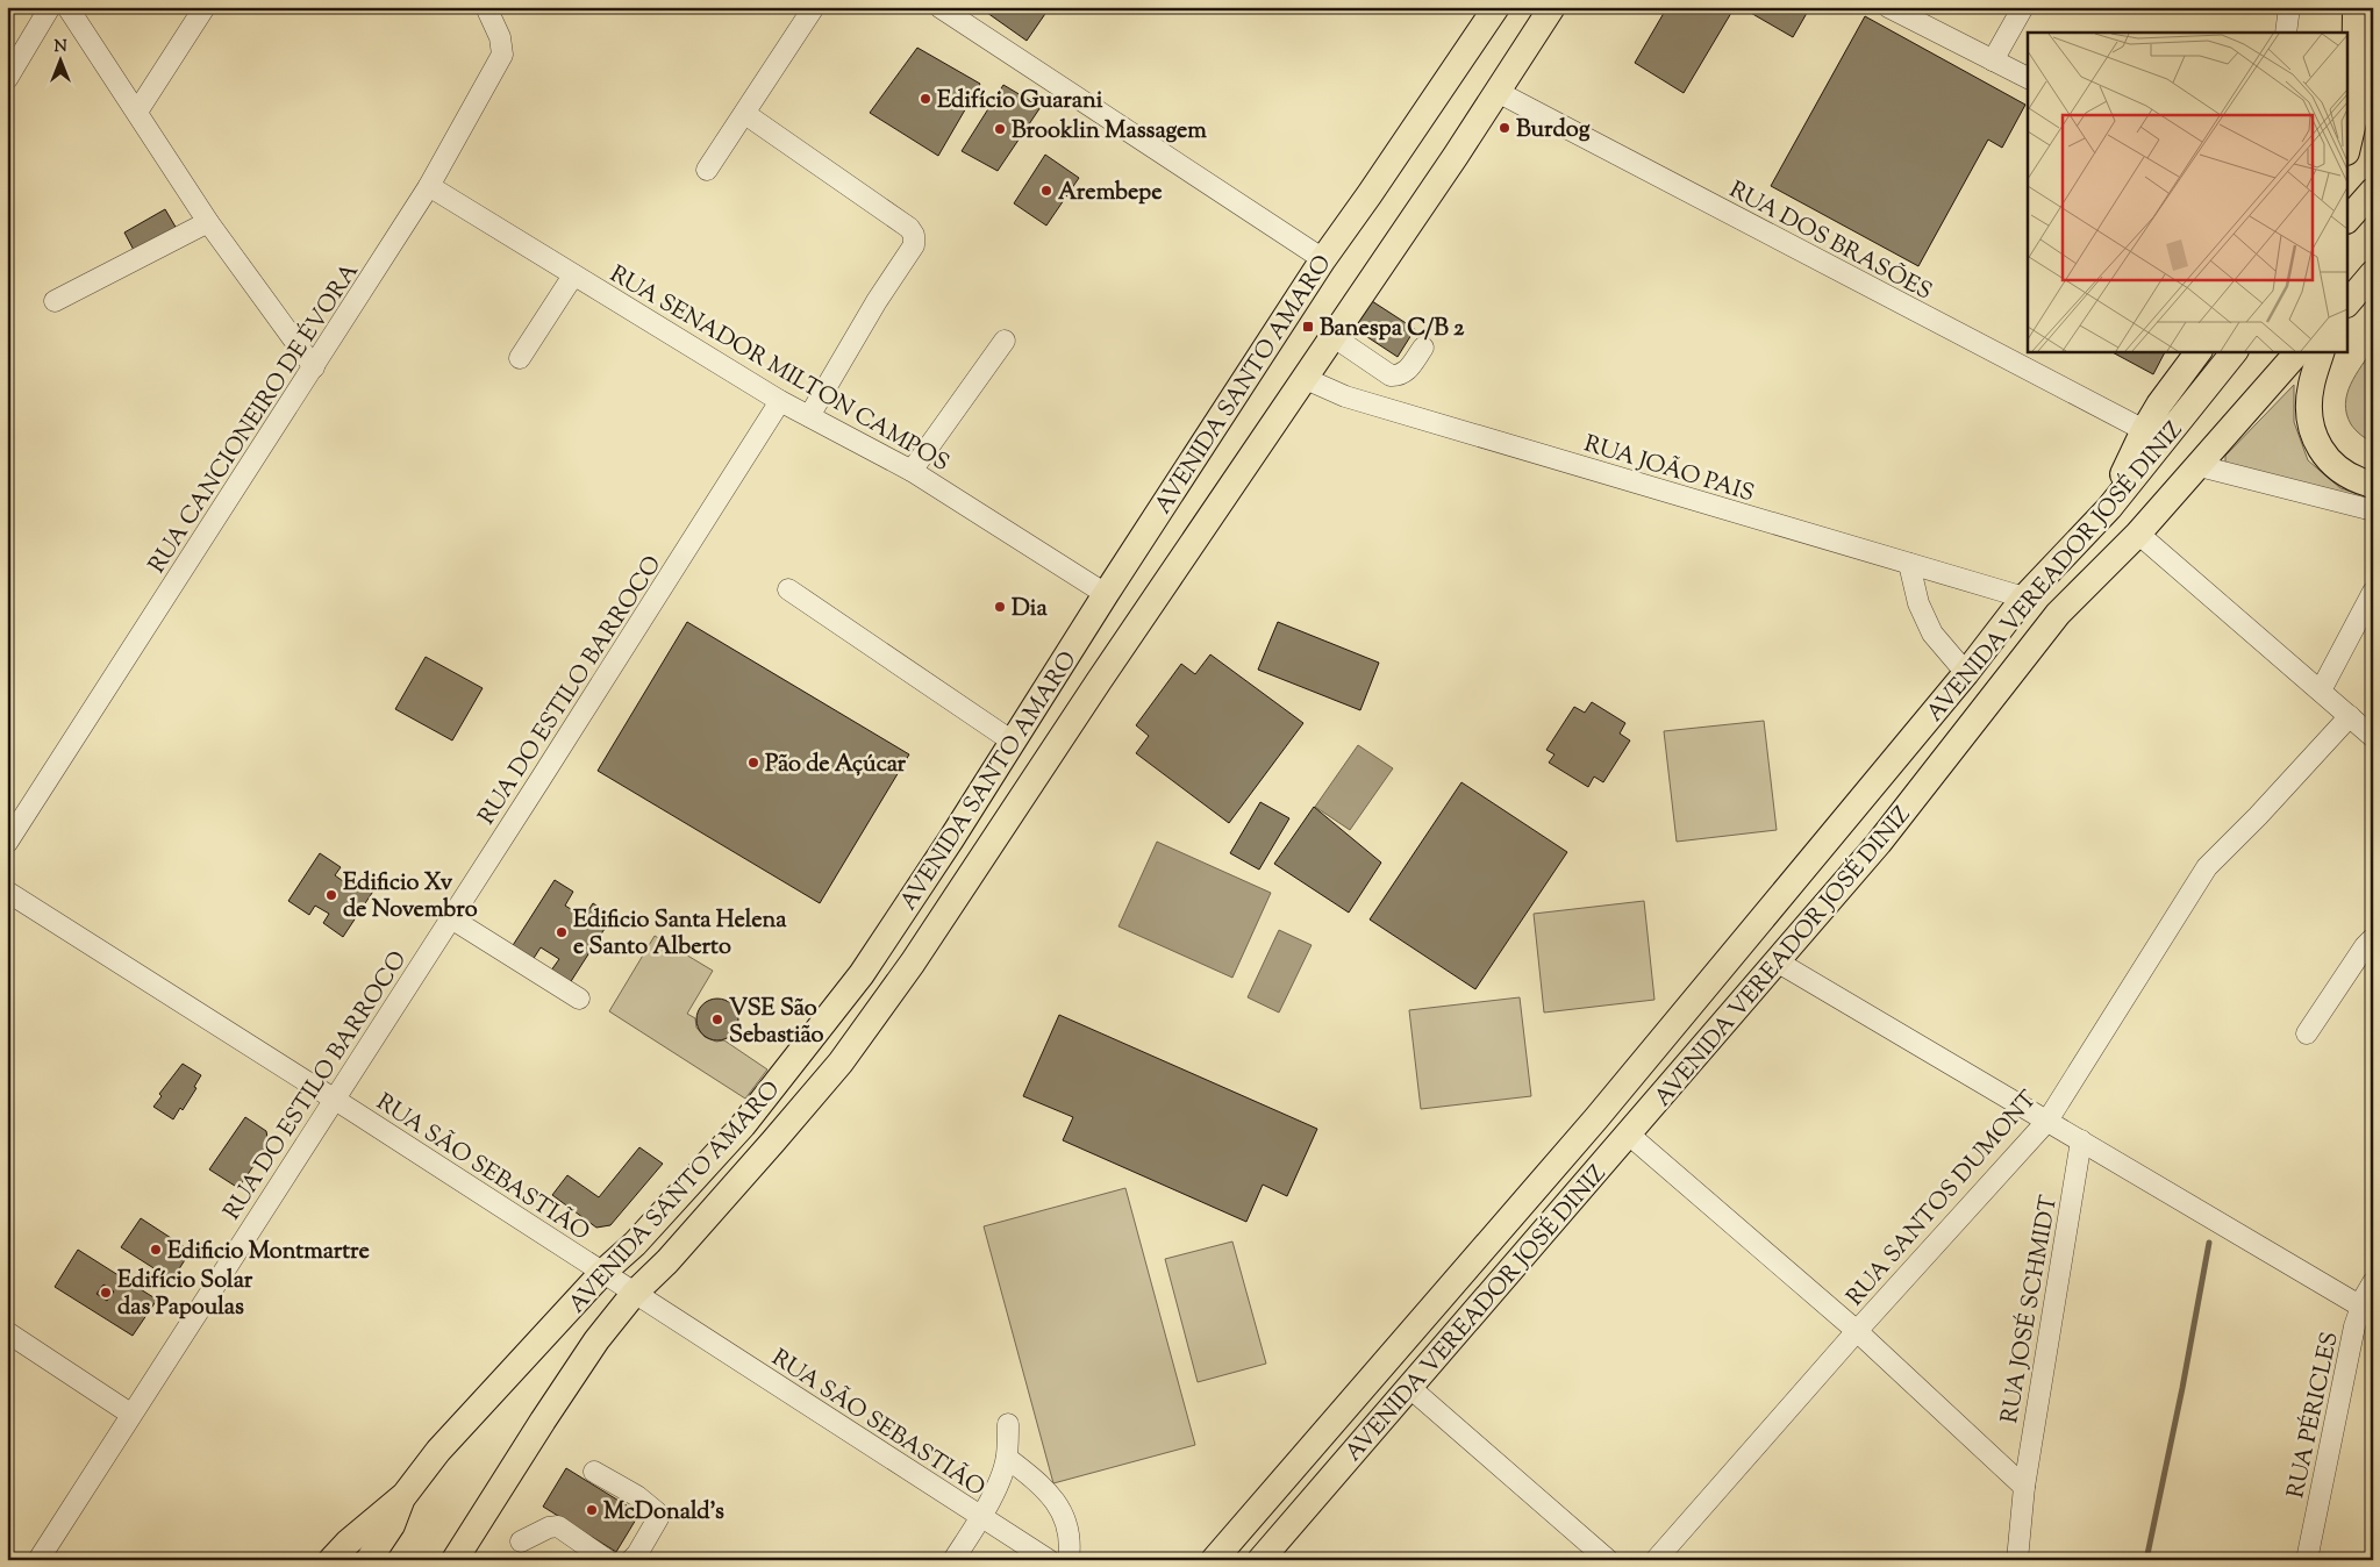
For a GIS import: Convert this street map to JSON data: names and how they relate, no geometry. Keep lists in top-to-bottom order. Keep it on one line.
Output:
{"streets":{"main road":["AVENIDA SANTO AMARO","AVENIDA VEREADOR JOSÉ DINIZ"],"street":["RUA DOS BRASÕES","RUA SENADOR MILTON CAMPOS","RUA CANCIONEIRO DE ÉVORA","RUA JOÃO PAIS","RUA DO ESTILO BARROCO","RUA SÃO SEBASTIÃO","RUA SANTOS DUMONT","RUA JOSÉ SCHMIDT","RUA PÉRICLES"]},"crossings":[["RUA DOS BRASÕES","AVENIDA SANTO AMARO"],["RUA SENADOR MILTON CAMPOS","AVENIDA SANTO AMARO"],["RUA SENADOR MILTON CAMPOS","RUA CANCIONEIRO DE ÉVORA"],["RUA SENADOR MILTON CAMPOS","RUA DO ESTILO BARROCO"],["AVENIDA SANTO AMARO","RUA JOÃO PAIS"],["AVENIDA SANTO AMARO","RUA SÃO SEBASTIÃO"],["RUA JOÃO PAIS","AVENIDA VEREADOR JOSÉ DINIZ"],["RUA DO ESTILO BARROCO","RUA SÃO SEBASTIÃO"]],"places":{"other":["Edifício Guarani","Burdog","Brooklin Massagem","Arembepe","Dia","Pão de Açúcar","Edificio Xv de Novembro","Edificio Santa Helena e Santo Alberto","VSE São Sebastião","Edificio Montmartre","Edifício Solar das Papoulas","McDonald's"],"transit":["Banespa C/B 2"]},"north":"top"}
